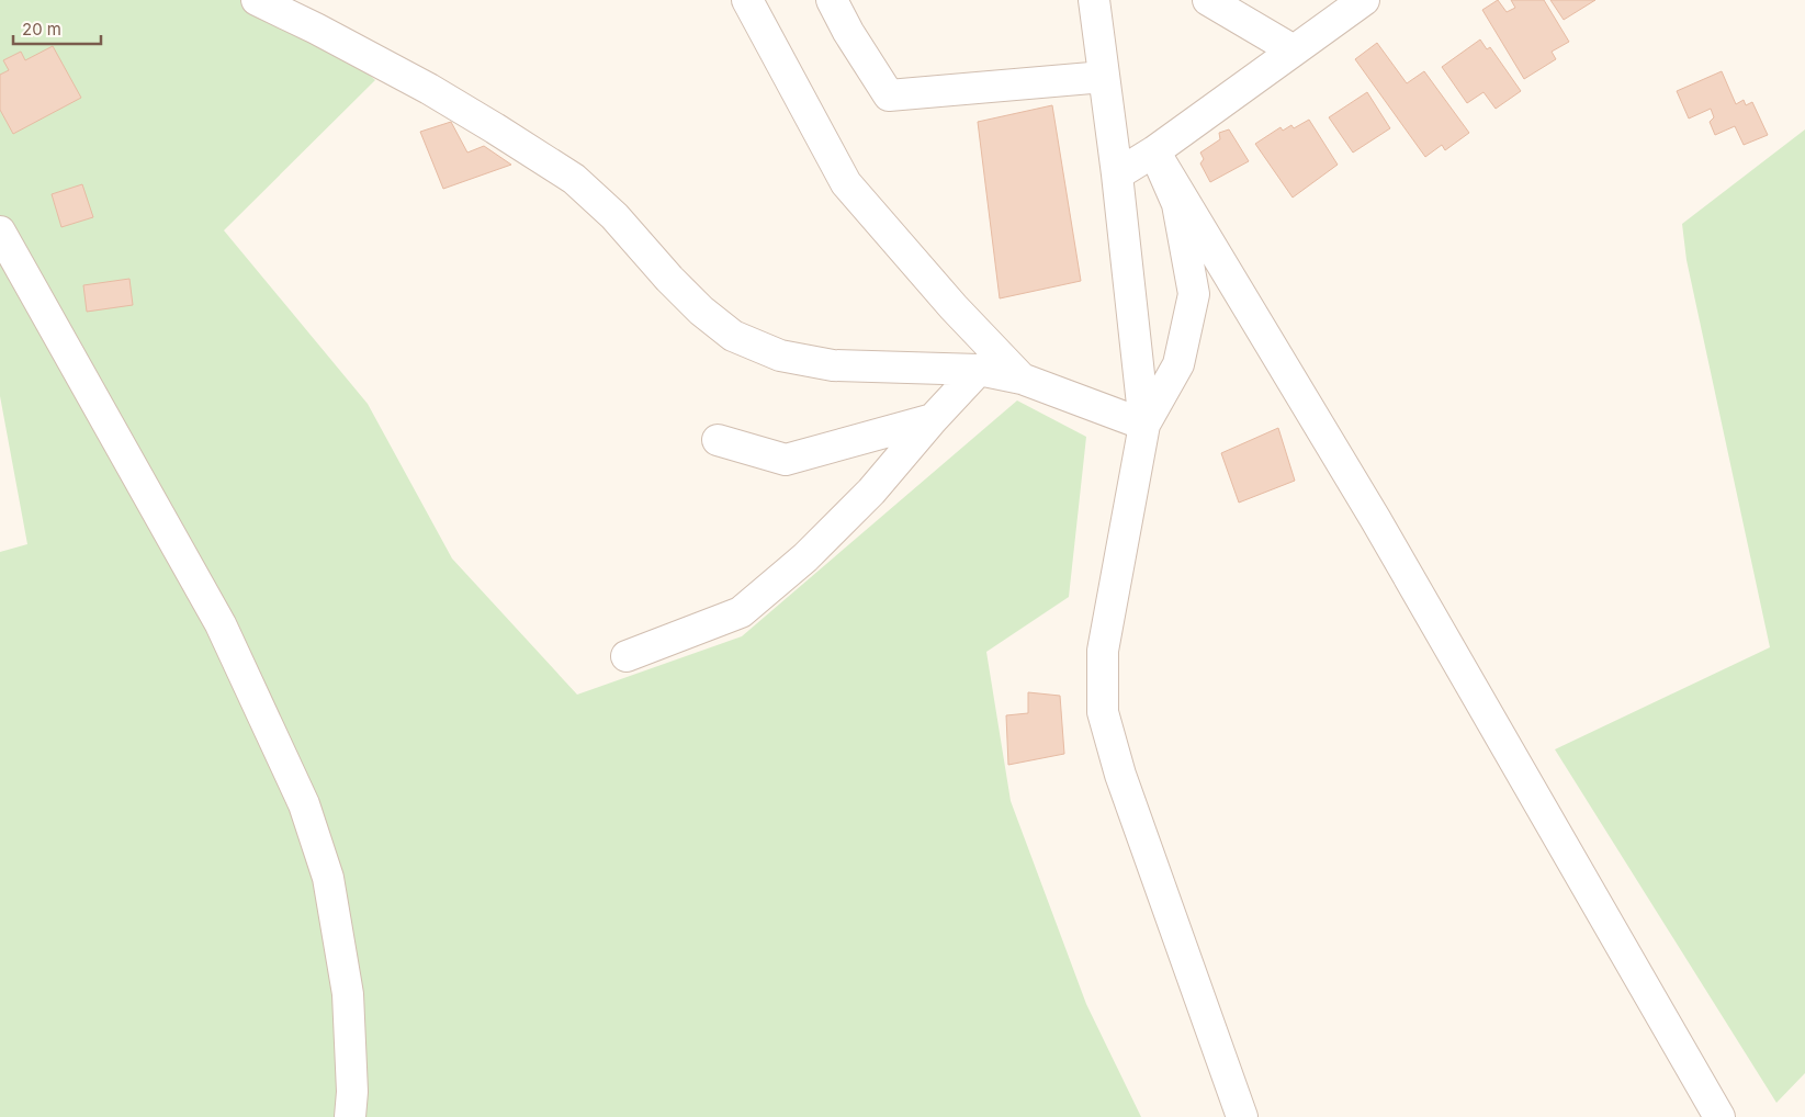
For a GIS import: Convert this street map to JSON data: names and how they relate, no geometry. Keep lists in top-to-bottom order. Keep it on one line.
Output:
{"scale_bar":"20 m"}
